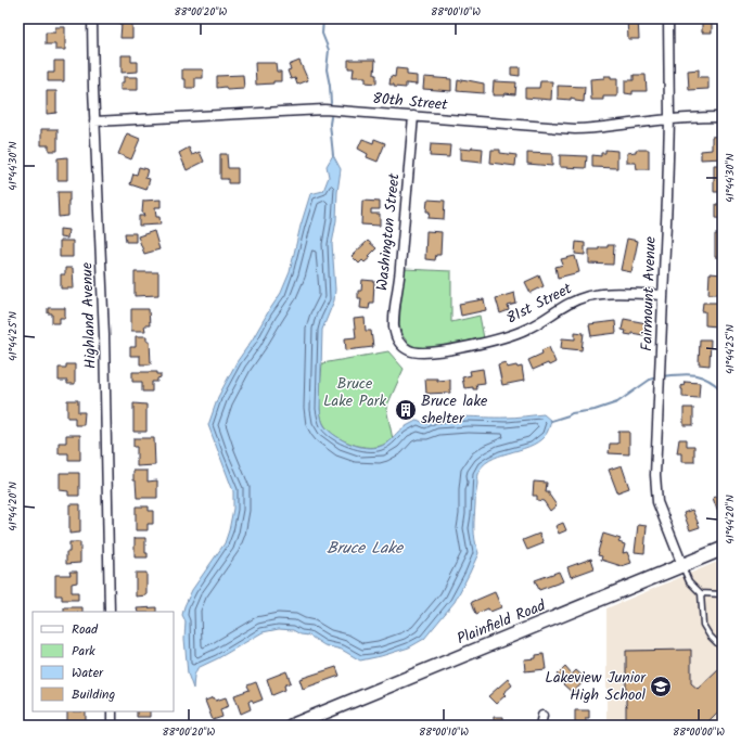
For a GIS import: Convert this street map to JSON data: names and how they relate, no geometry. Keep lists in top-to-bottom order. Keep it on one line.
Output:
{"streets":{"main road":["Plainfield Road"],"street":["80th Street","Washington Street","Fairmount Avenue","81st Street","Highland Avenue"]},"crossings":[["80th Street","Washington Street"],["80th Street","Fairmount Avenue"],["80th Street","Highland Avenue"],["Washington Street","81st Street"],["Fairmount Avenue","81st Street"],["Fairmount Avenue","Plainfield Road"]],"water":["Bruce Lake"],"parks":["Bruce Lake Park"],"places":{"building":["Bruce lake shelter"],"school or university":["Lakeview Junior High School"]},"legend":["Road","Park","Water","Building"],"coordinates":["88°00'20\"W","88°00'10\"W","41°44'30\"N","41°44'25\"N","41°44'20\"N","88°00'00\"W"]}
